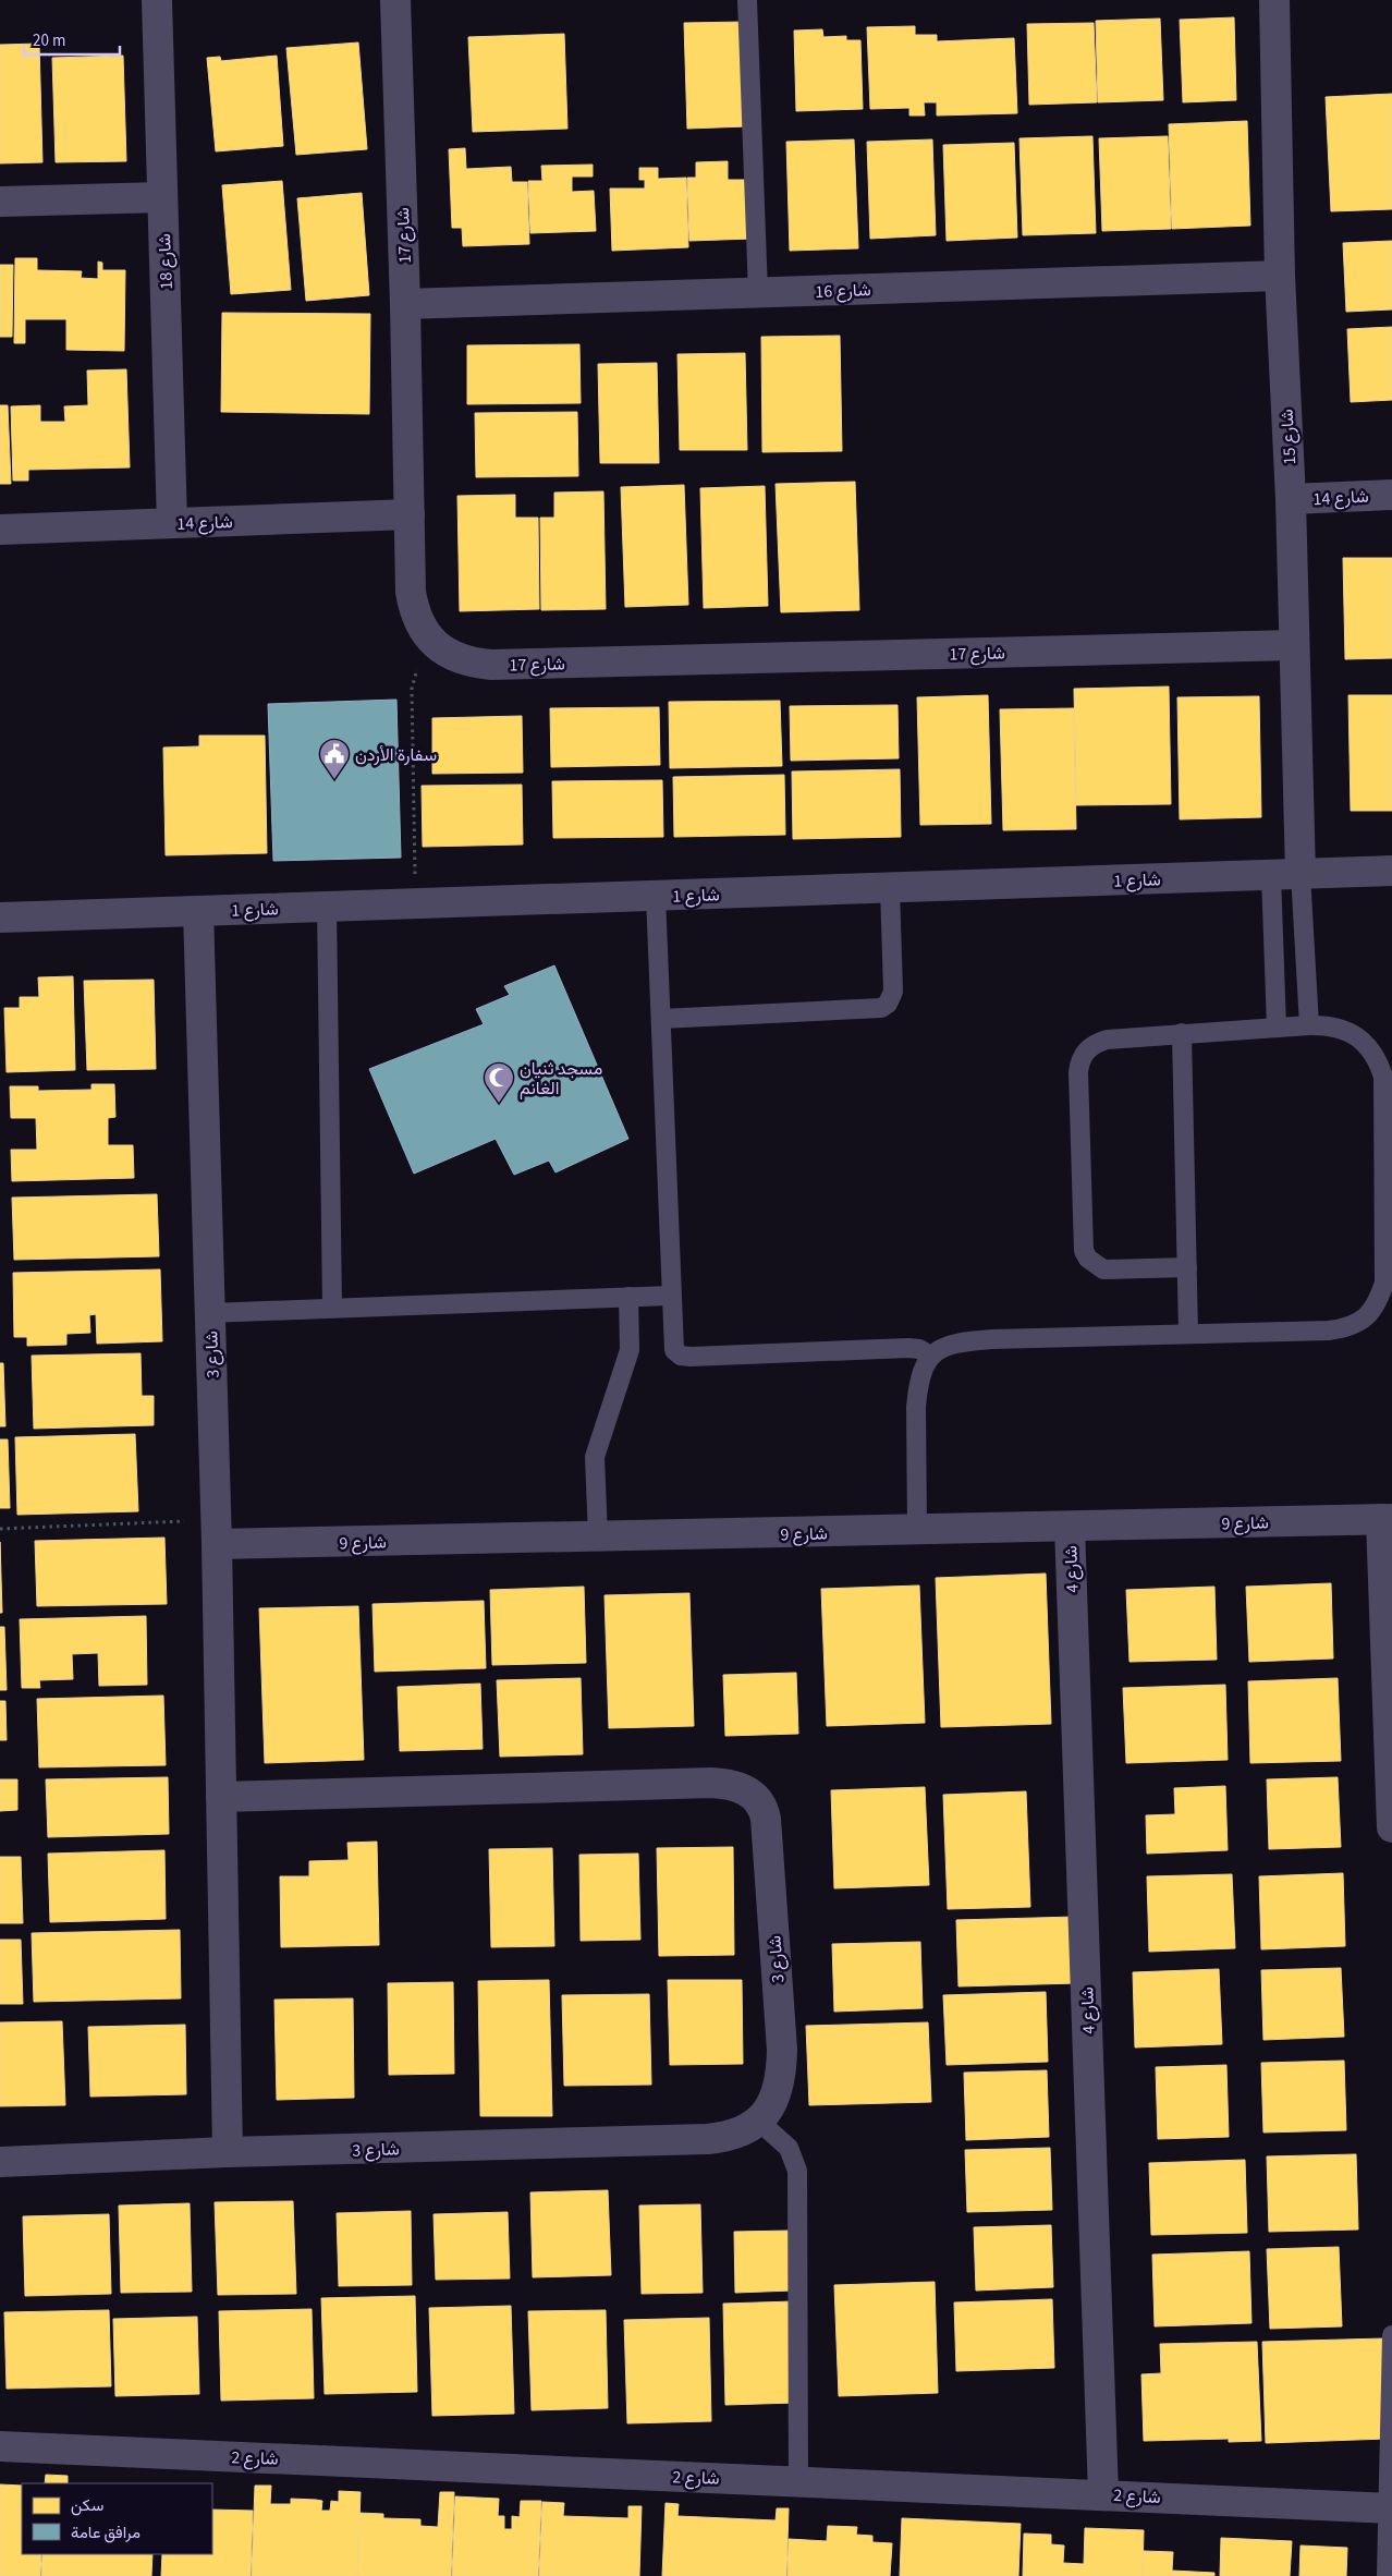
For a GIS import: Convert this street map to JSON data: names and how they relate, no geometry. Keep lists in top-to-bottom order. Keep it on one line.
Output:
{"streets":{"street":["شارع 17","شارع 18","شارع 16","شارع 15","شارع 14","شارع 1","شارع 3","شارع 9","شارع 4","شارع 2"]},"crossings":[["شارع 17","شارع 16"],["شارع 17","شارع 15"],["شارع 17","شارع 14"],["شارع 18","شارع 14"],["شارع 16","شارع 15"],["شارع 15","شارع 14"],["شارع 15","شارع 1"],["شارع 1","شارع 3"],["شارع 3","شارع 9"],["شارع 9","شارع 4"],["شارع 4","شارع 2"]],"places":{"public building":["سفارة الأردن"],"mosque":["مسجد ثنيان الغانم"]},"legend":["سكن","مرافق عامة"],"scale_bar":"20 m"}
